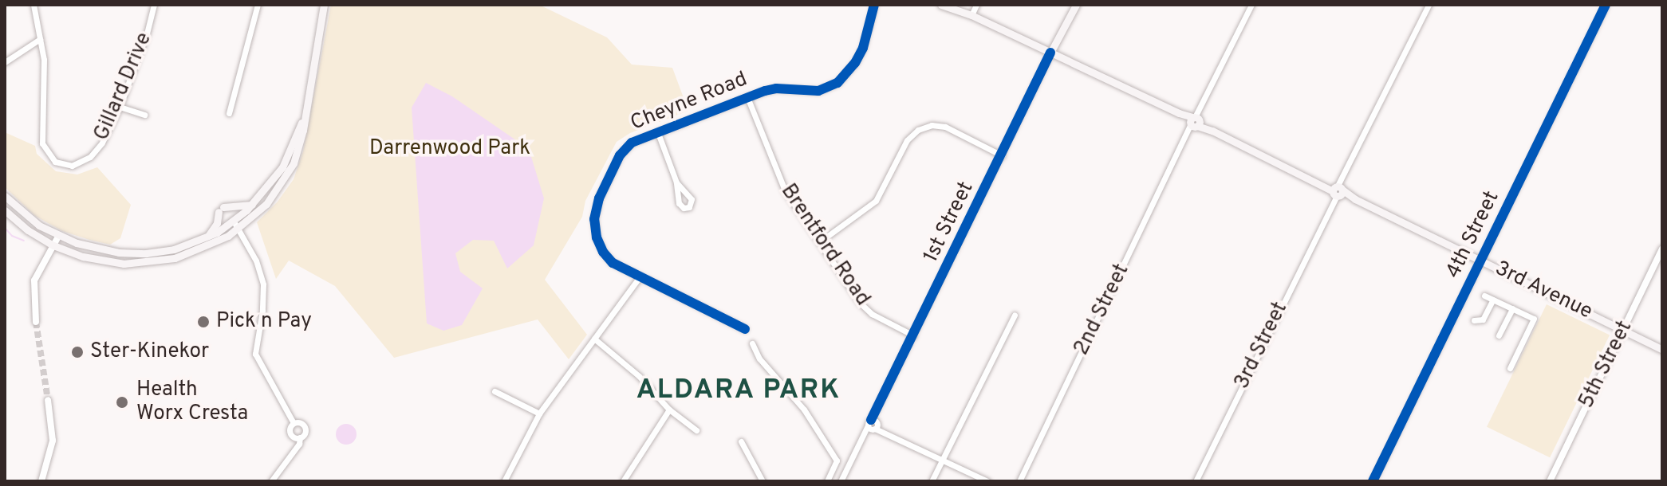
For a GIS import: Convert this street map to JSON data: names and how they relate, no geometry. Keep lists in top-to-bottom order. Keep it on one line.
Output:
{"streets":{"main road":["3rd Avenue"],"street":["Gillard Drive","Cheyne Road","1st Street","4th Street","Brentford Road","2nd Street","3rd Street","5th Street"]},"crossings":[["Cheyne Road","Brentford Road"],["1st Street","Brentford Road"],["1st Street","3rd Avenue"],["4th Street","3rd Avenue"],["3rd Avenue","2nd Street"],["3rd Avenue","3rd Street"],["3rd Avenue","5th Street"]],"districts":["ALDARA PARK"],"parks":["Darrenwood Park"],"places":["Pick n Pay","Ster-Kinekor","Health Worx Cresta"]}
